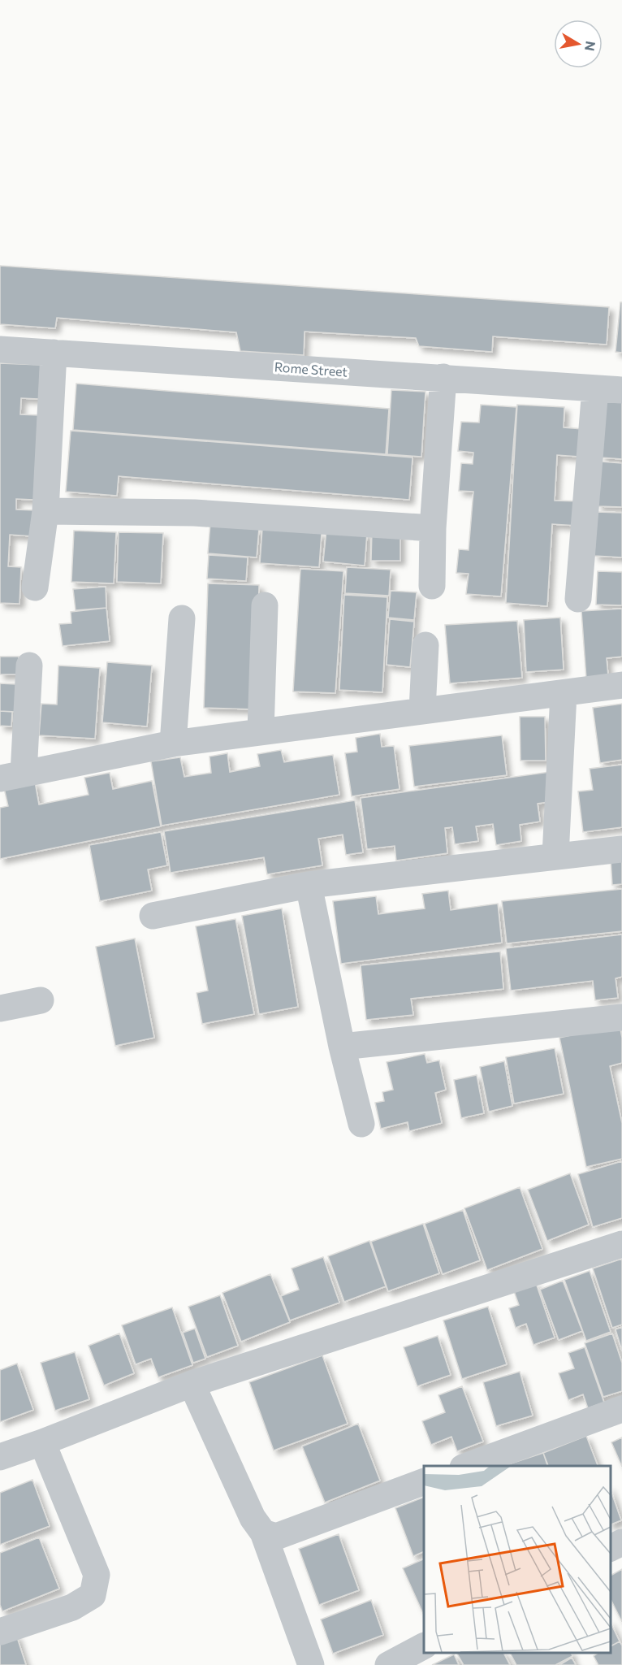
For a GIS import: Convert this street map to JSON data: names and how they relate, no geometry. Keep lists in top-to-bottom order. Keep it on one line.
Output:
{"streets":{"street":["Rome Street"]},"north":"right"}
